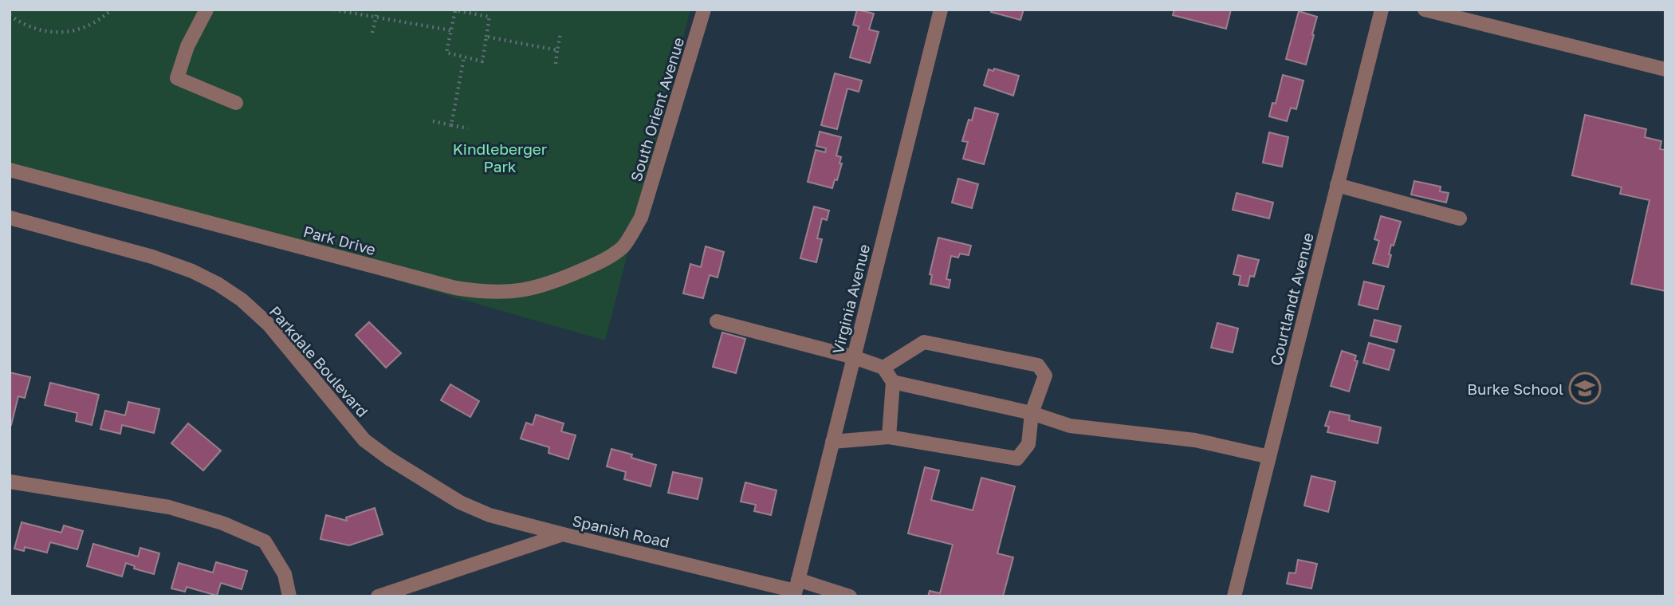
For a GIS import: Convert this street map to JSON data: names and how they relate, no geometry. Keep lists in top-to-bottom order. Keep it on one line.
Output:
{"streets":{"street":["South Orient Avenue","Park Drive","Virginia Avenue","Courtlandt Avenue","Parkdale Boulevard","Spanish Road"]},"crossings":[["South Orient Avenue","Park Drive"],["Virginia Avenue","Spanish Road"],["Parkdale Boulevard","Spanish Road"]],"parks":["Kindleberger Park"],"places":{"school or university":["Burke School"]}}
